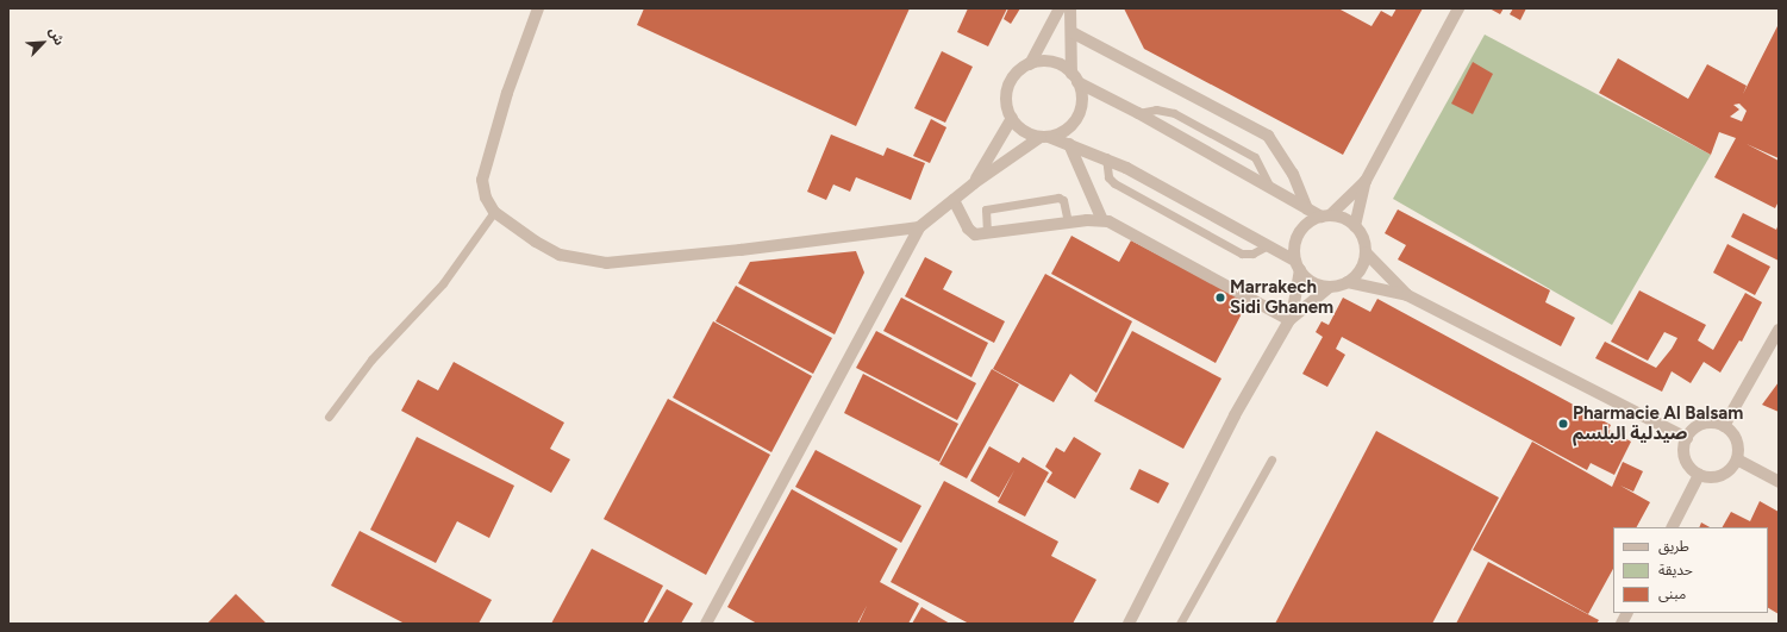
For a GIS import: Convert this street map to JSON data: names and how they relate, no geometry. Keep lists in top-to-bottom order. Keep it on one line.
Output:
{"places":["Marrakech Sidi Ghanem","Pharmacie Al Balsam صيدلية البلسم"],"legend":["طريق","حديقة","مبنى"],"north":"top right"}
